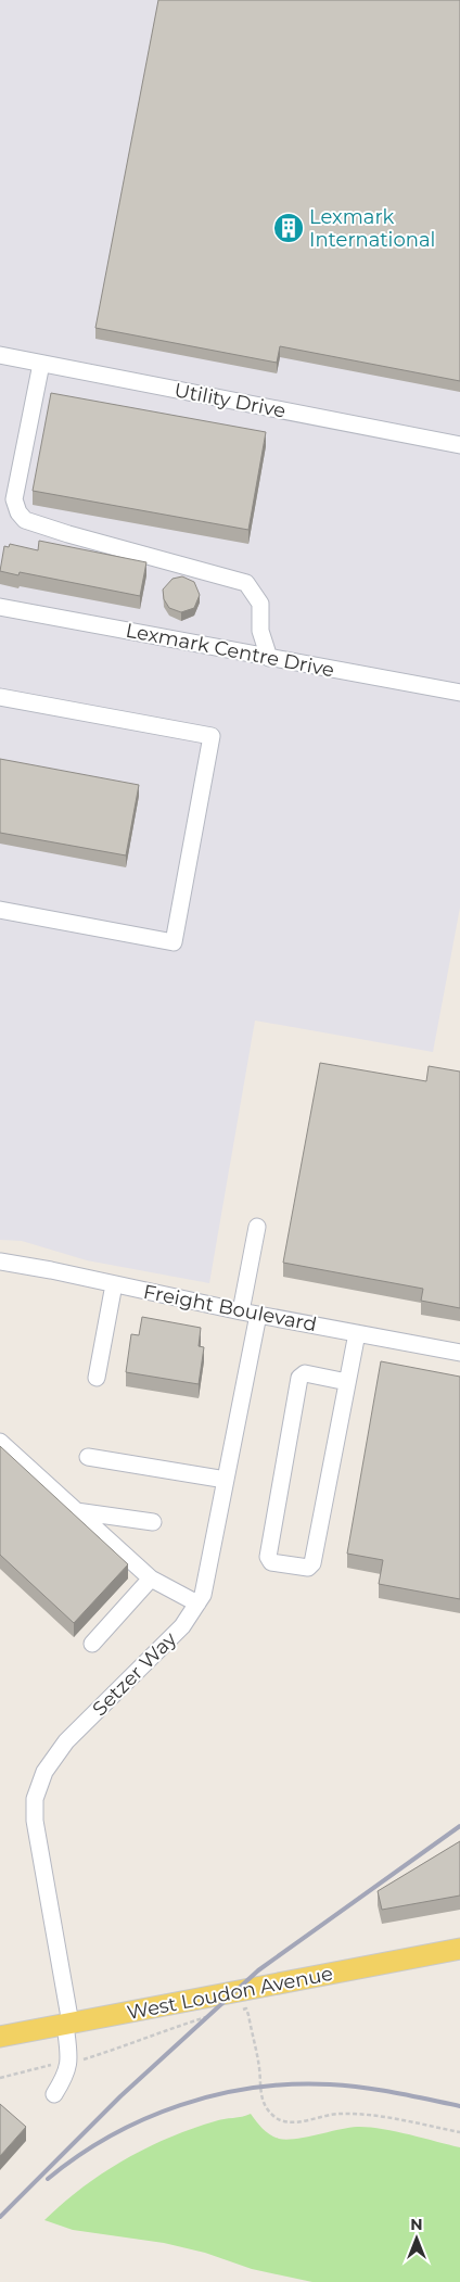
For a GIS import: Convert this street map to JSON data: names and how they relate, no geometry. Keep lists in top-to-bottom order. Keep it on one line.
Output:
{"streets":{"main road":["West Loudon Avenue"],"lane":["Utility Drive","Lexmark Centre Drive","Freight Boulevard","Setzer Way"]},"crossings":[["Freight Boulevard","Setzer Way"],["Setzer Way","West Loudon Avenue"]],"places":{"building":["Lexmark International"]},"north":"top"}
